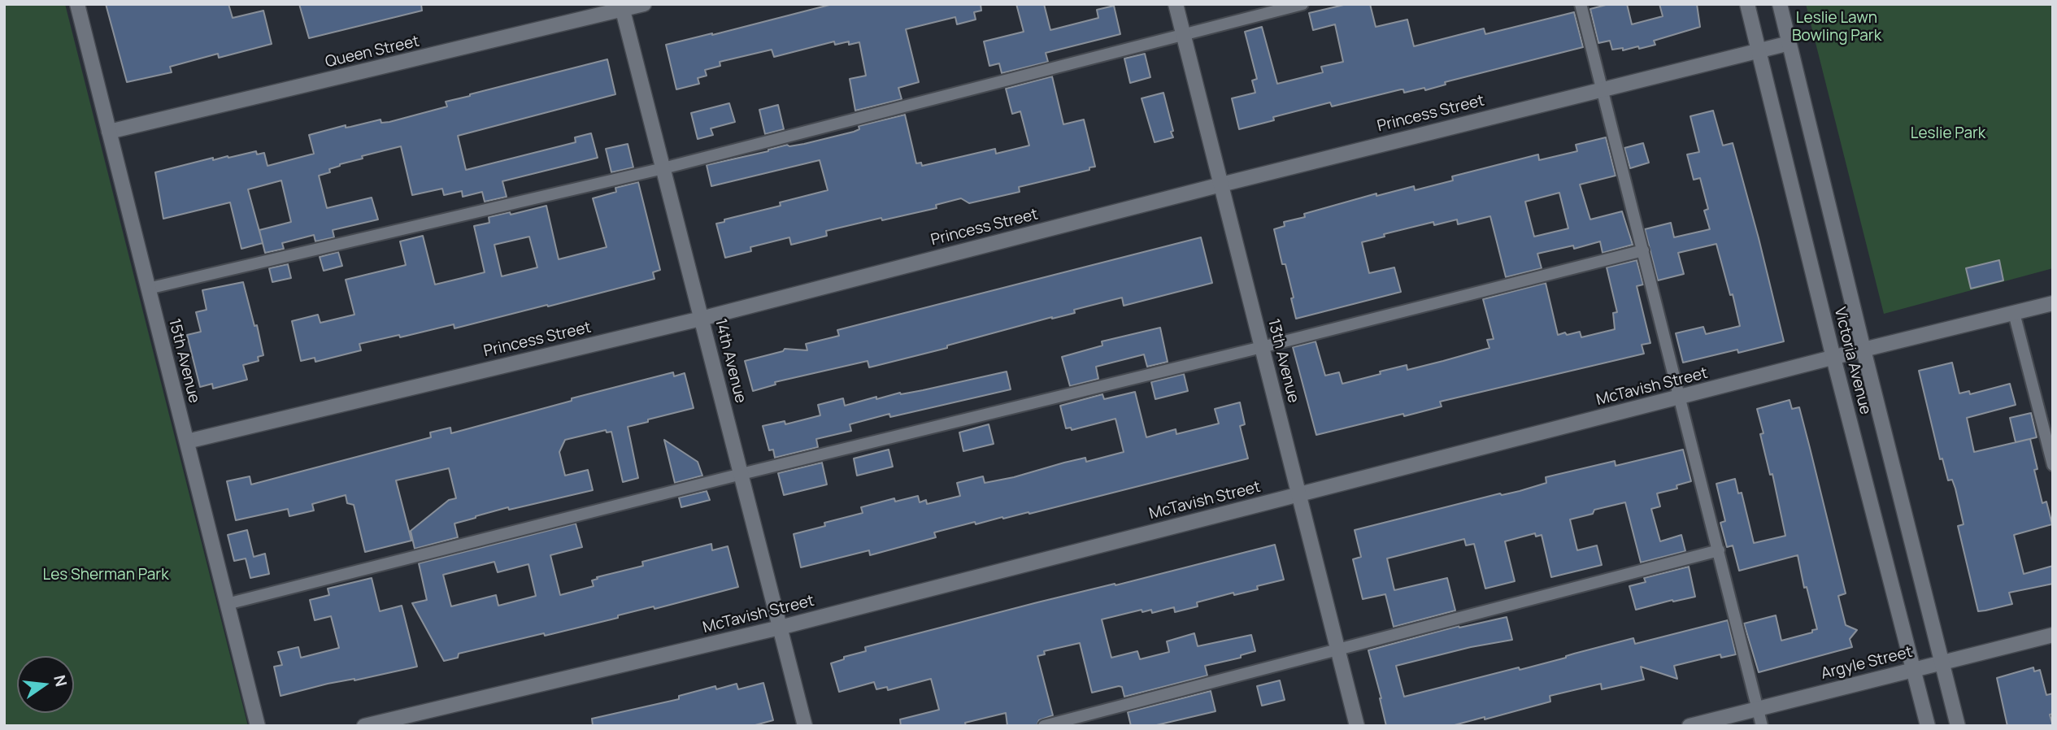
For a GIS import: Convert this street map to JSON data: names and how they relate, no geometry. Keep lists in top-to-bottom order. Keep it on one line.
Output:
{"streets":{"street":["Queen Street","Princess Street","15th Avenue","14th Avenue","13th Avenue","Victoria Avenue","McTavish Street","Argyle Street"]},"crossings":[["Queen Street","15th Avenue"],["Queen Street","14th Avenue"],["Princess Street","15th Avenue"],["Princess Street","14th Avenue"],["Princess Street","13th Avenue"],["Princess Street","Victoria Avenue"],["14th Avenue","McTavish Street"],["13th Avenue","McTavish Street"],["Victoria Avenue","McTavish Street"],["Victoria Avenue","Argyle Street"]],"parks":["Leslie Lawn Bowling Park","Leslie Park","Les Sherman Park"],"north":"right"}
